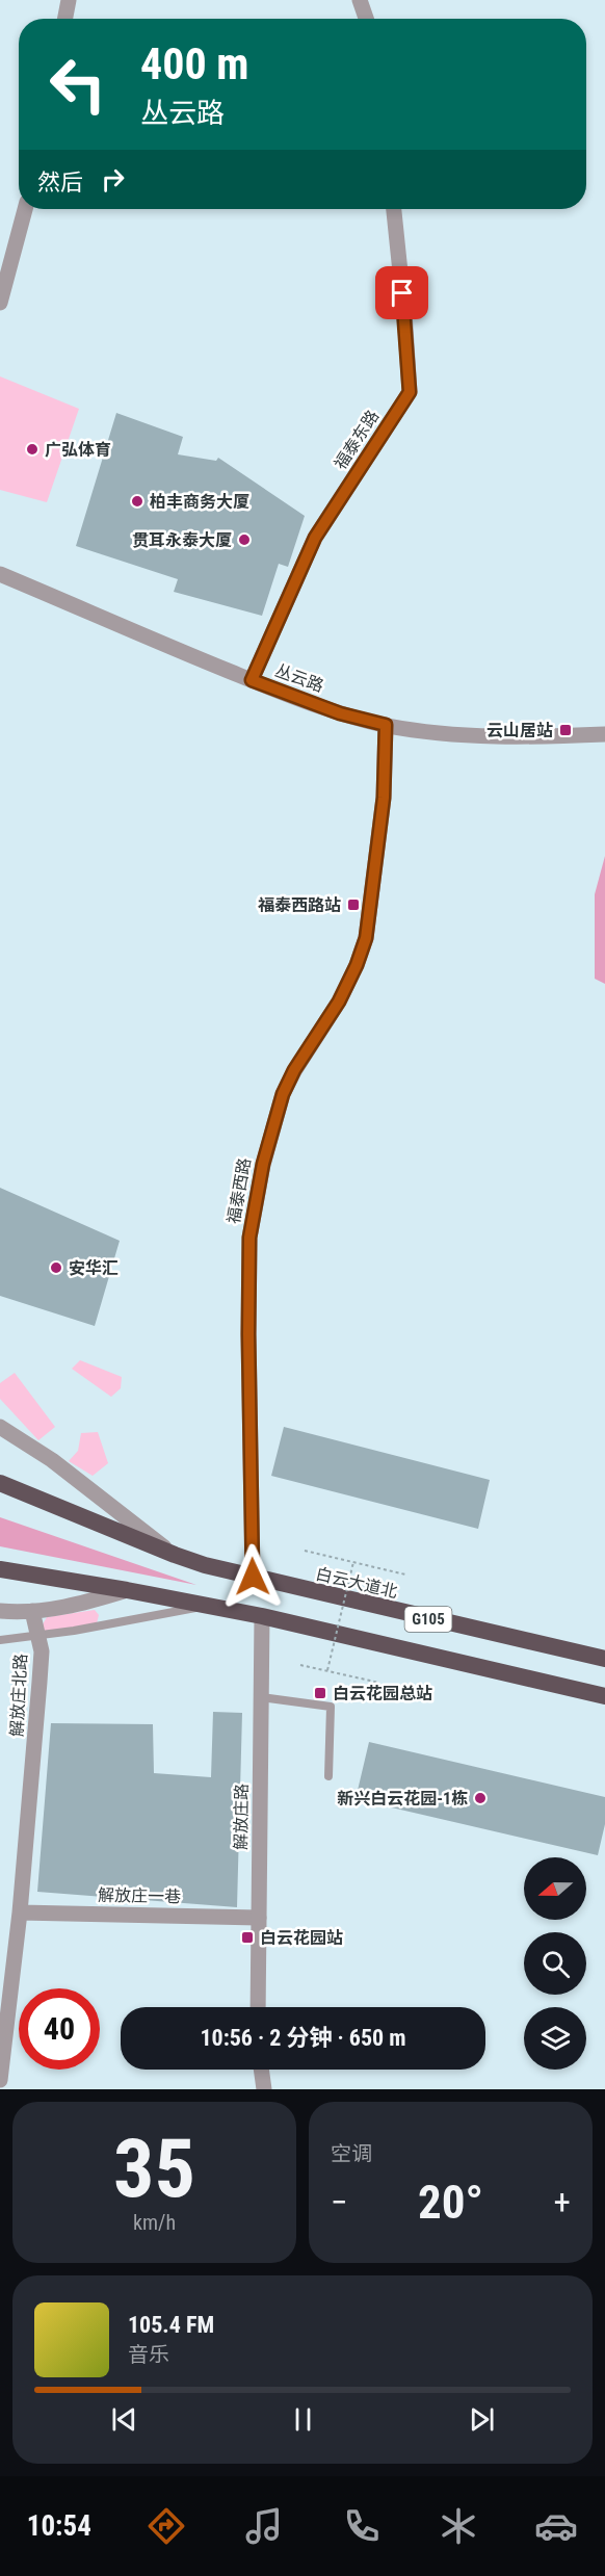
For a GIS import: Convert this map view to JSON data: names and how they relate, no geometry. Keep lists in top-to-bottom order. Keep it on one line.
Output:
{"streets":{"highway":["白云大道北","G105"],"street":["福泰东路","丛云路","福泰西路","解放庄北路","解放庄路","解放庄一巷"]},"crossings":[["福泰东路","丛云路"],["丛云路","福泰西路"],["福泰西路","白云大道北"],["G105","解放庄路"],["解放庄北路","解放庄一巷"],["解放庄路","解放庄一巷"]],"places":{"other":["广弘体育","柏丰商务大厦","贯耳永泰大厦","安华汇","新兴白云花园-1栋"],"transit":["云山居站","福泰西路站","白云花园总站","白云花园站"]},"north":"left","page":{"turn":["400 m","丛云路"],"then":"然后","limit":"40","trip":"10:56 · 2 分钟 · 650 m","tile":[["35","km/h"],"空调"],"heat":["−","20°","+"],"song":["105.4 FM","音乐"],"tabs":"10:54"}}
